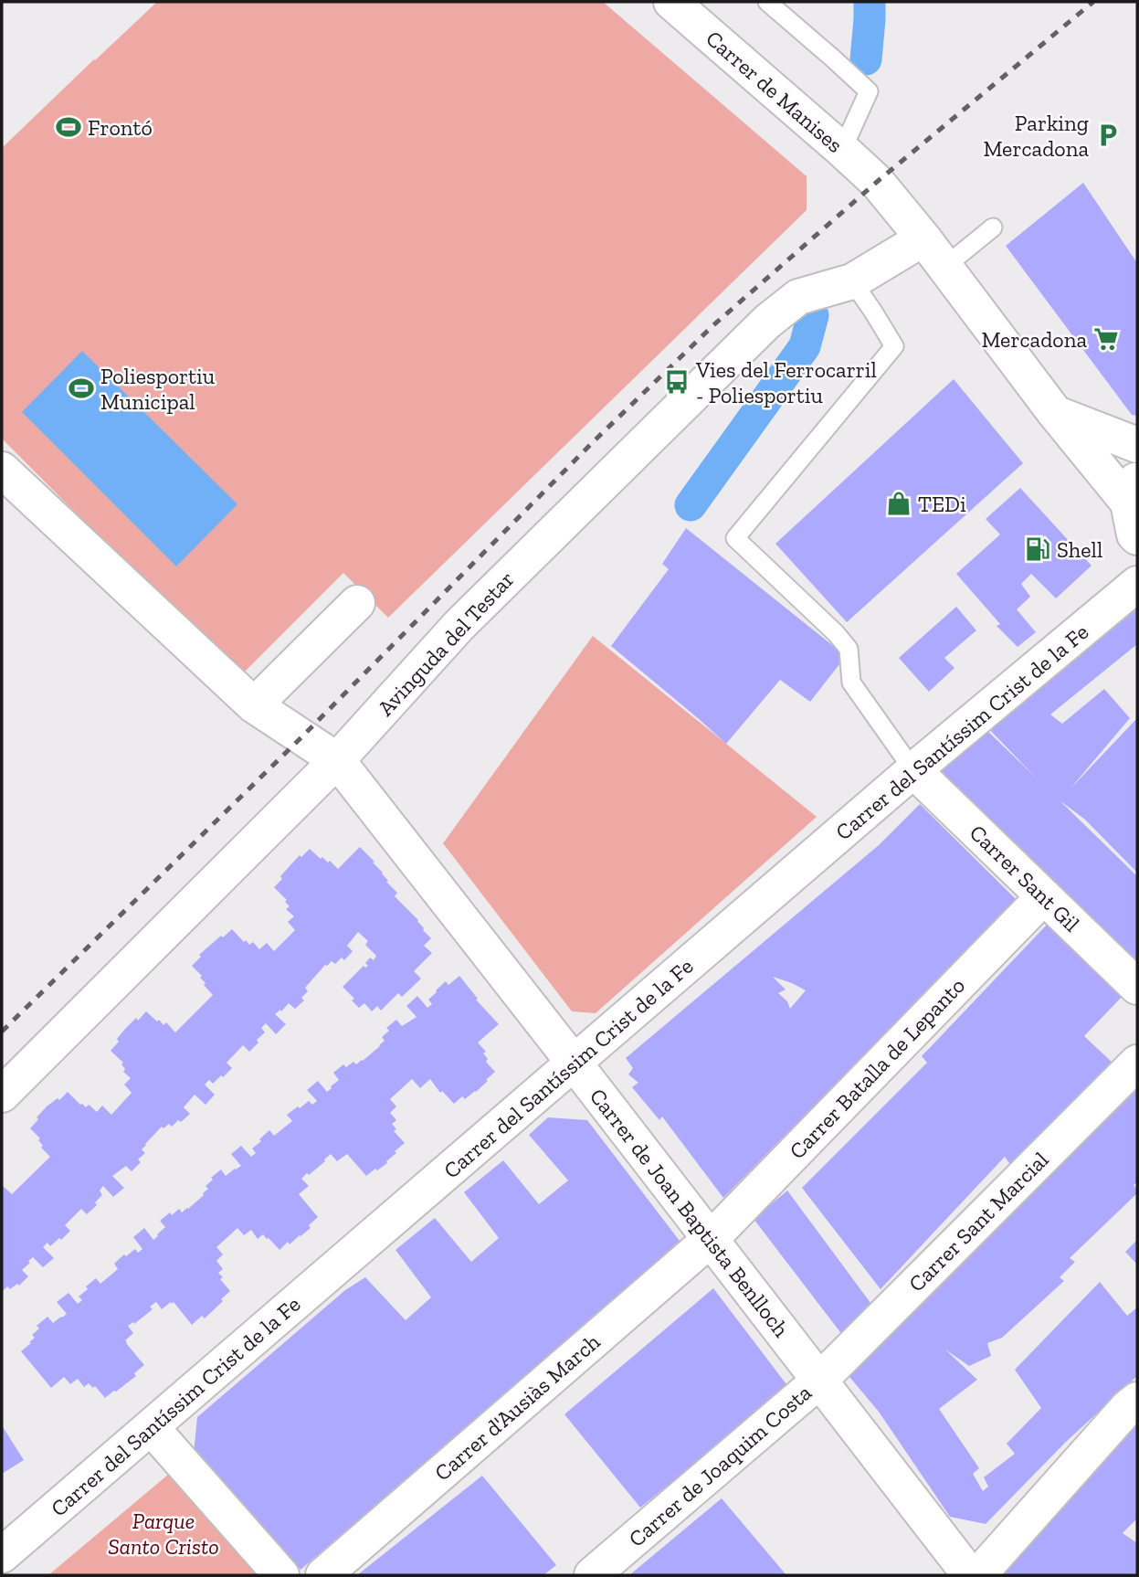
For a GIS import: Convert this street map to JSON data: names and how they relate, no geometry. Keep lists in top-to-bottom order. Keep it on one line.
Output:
{"streets":{"street":["Carrer de Manises","Avinguda del Testar","Carrer del Santíssim Crist de la Fe","Carrer Sant Gil","Carrer Batalla de Lepanto","Carrer de Joan Baptista Benlloch","Carrer Sant Marcial","Carrer d'Ausiàs March","Carrer de Joaquim Costa"]},"crossings":[["Carrer de Manises","Avinguda del Testar"],["Avinguda del Testar","Carrer de Joan Baptista Benlloch"],["Carrer del Santíssim Crist de la Fe","Carrer Sant Gil"],["Carrer del Santíssim Crist de la Fe","Carrer de Joan Baptista Benlloch"],["Carrer Sant Gil","Carrer Batalla de Lepanto"],["Carrer Batalla de Lepanto","Carrer de Joan Baptista Benlloch"],["Carrer Batalla de Lepanto","Carrer d'Ausiàs March"],["Carrer de Joan Baptista Benlloch","Carrer Sant Marcial"],["Carrer de Joan Baptista Benlloch","Carrer d'Ausiàs March"],["Carrer de Joan Baptista Benlloch","Carrer de Joaquim Costa"],["Carrer Sant Marcial","Carrer de Joaquim Costa"]],"parks":["Parque Santo Cristo"],"places":{"sports":["Frontó","Poliesportiu Municipal"],"parking":["Parking Mercadona"],"supermarket":["Mercadona"],"bus stop":["Vies del Ferrocarril - Poliesportiu"],"shop":["TEDi"],"fuel station":["Shell"]}}
